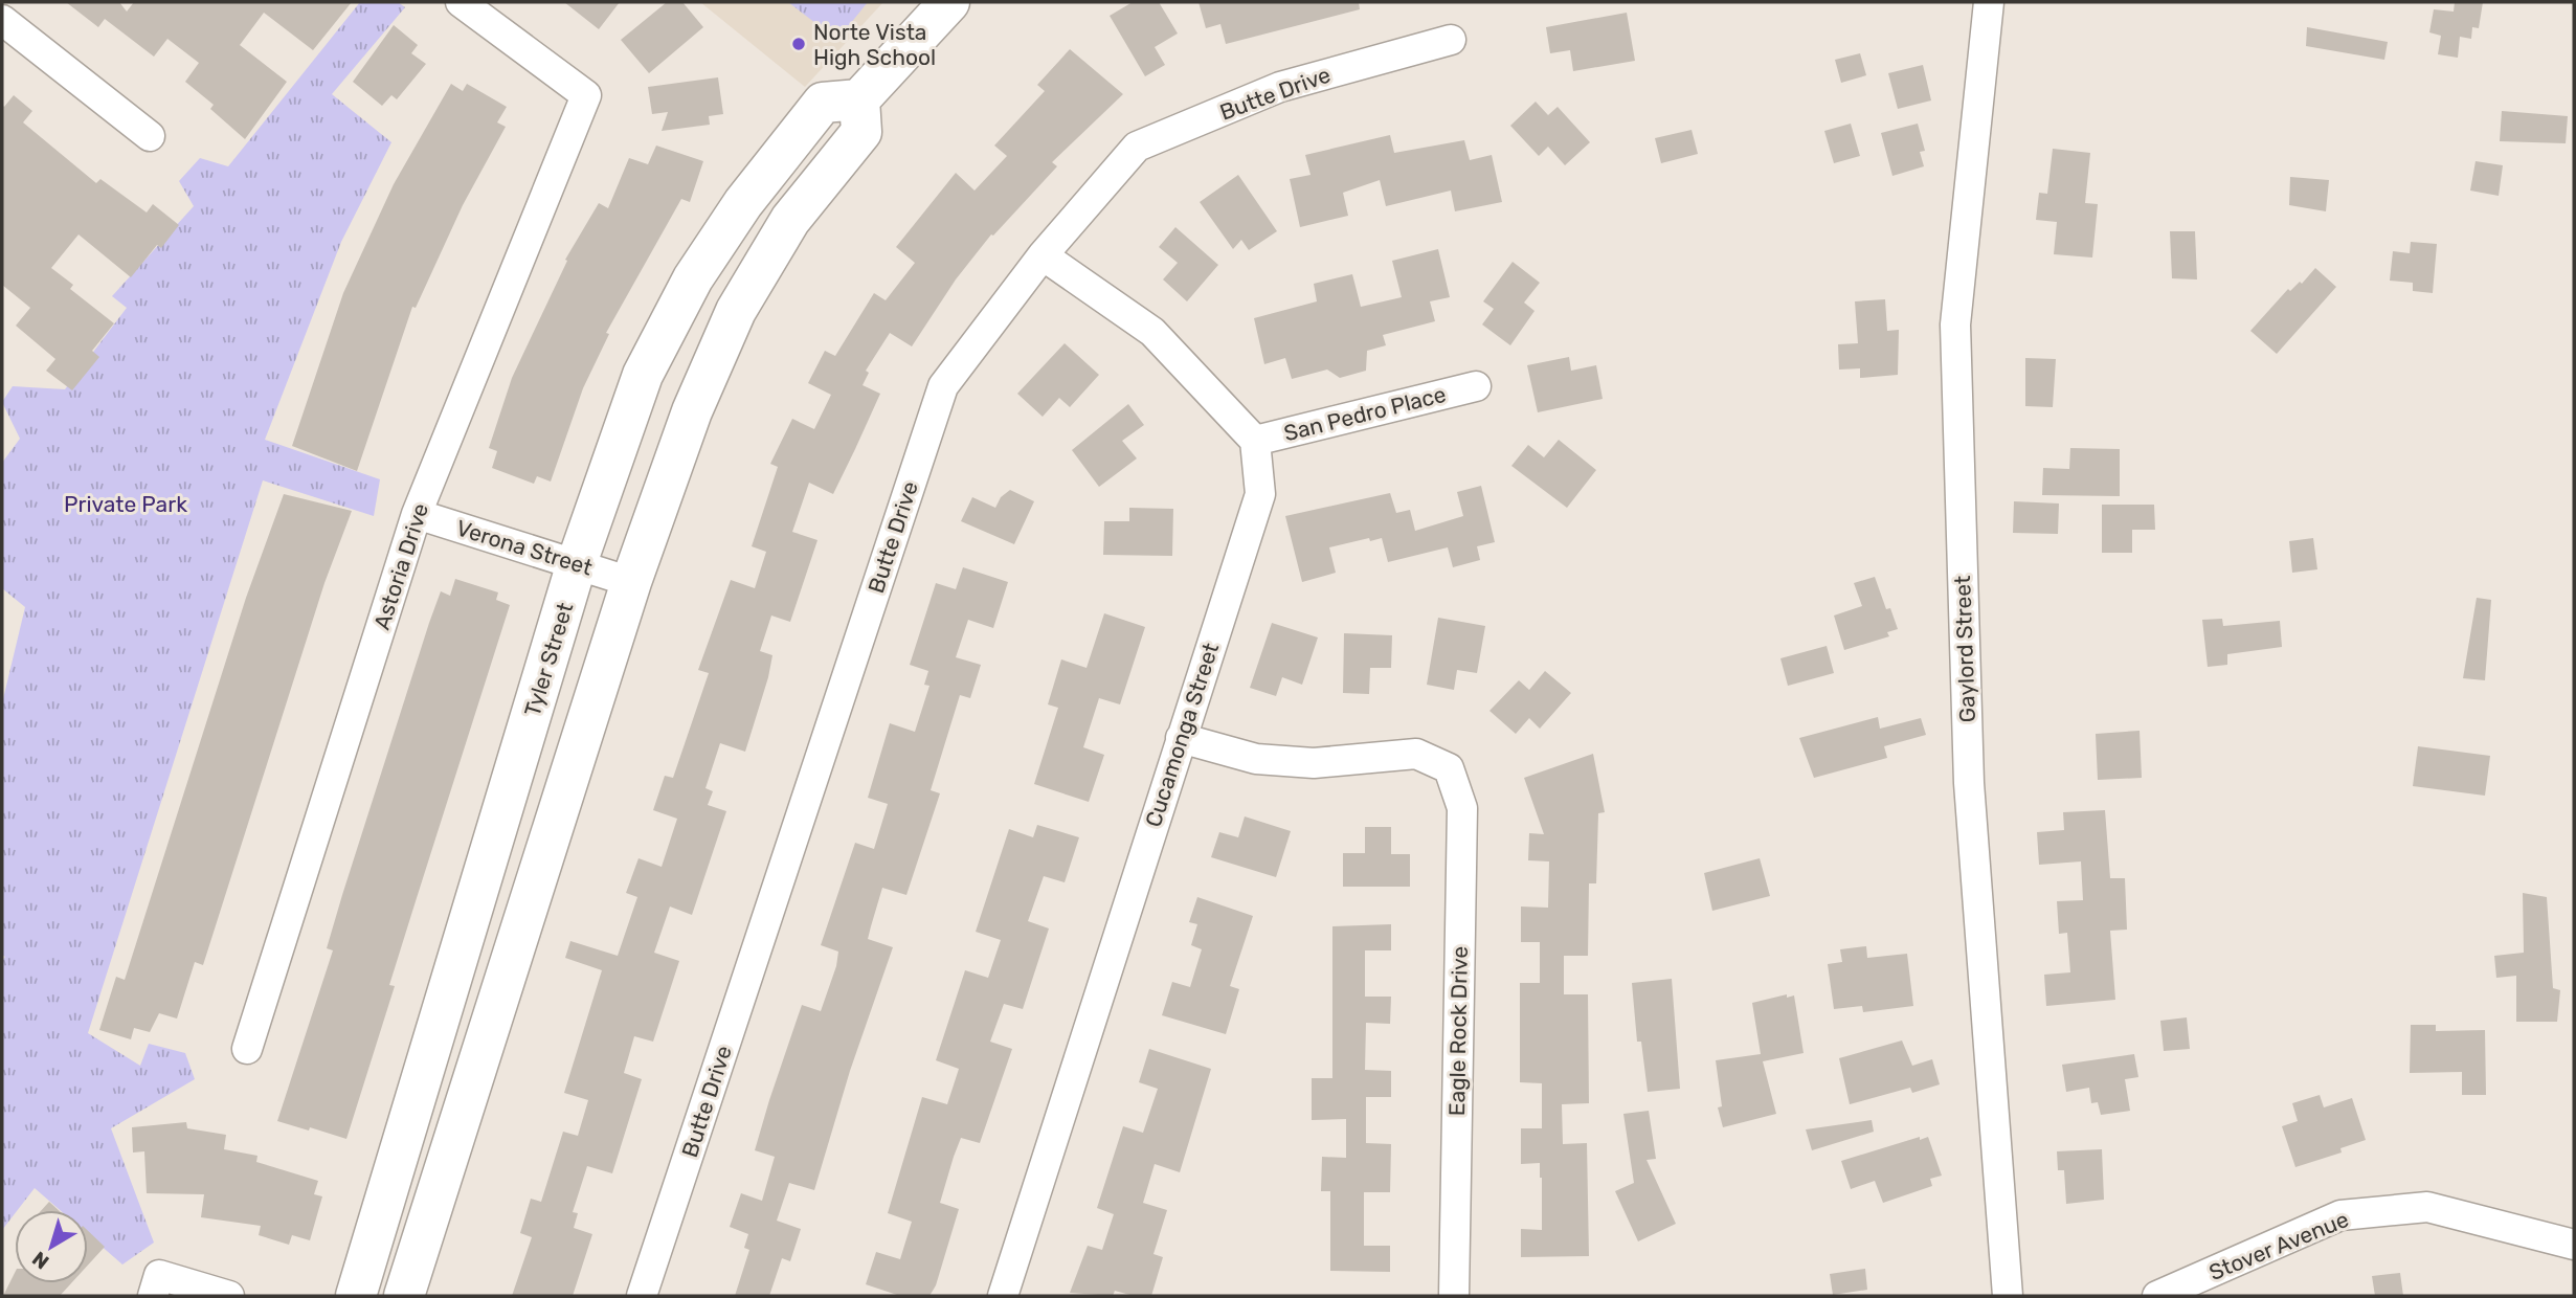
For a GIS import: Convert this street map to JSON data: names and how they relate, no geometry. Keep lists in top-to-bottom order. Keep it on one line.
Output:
{"streets":{"main road":["Tyler Street"],"street":["Butte Drive","San Pedro Place","Verona Street","Astoria Drive","Gaylord Street","Cucamonga Street","Eagle Rock Drive","Stover Avenue"]},"crossings":[["San Pedro Place","Cucamonga Street"],["Verona Street","Astoria Drive"],["Verona Street","Tyler Street"],["Cucamonga Street","Eagle Rock Drive"]],"parks":["Private Park"],"places":["Norte Vista High School"],"north":"bottom left"}
